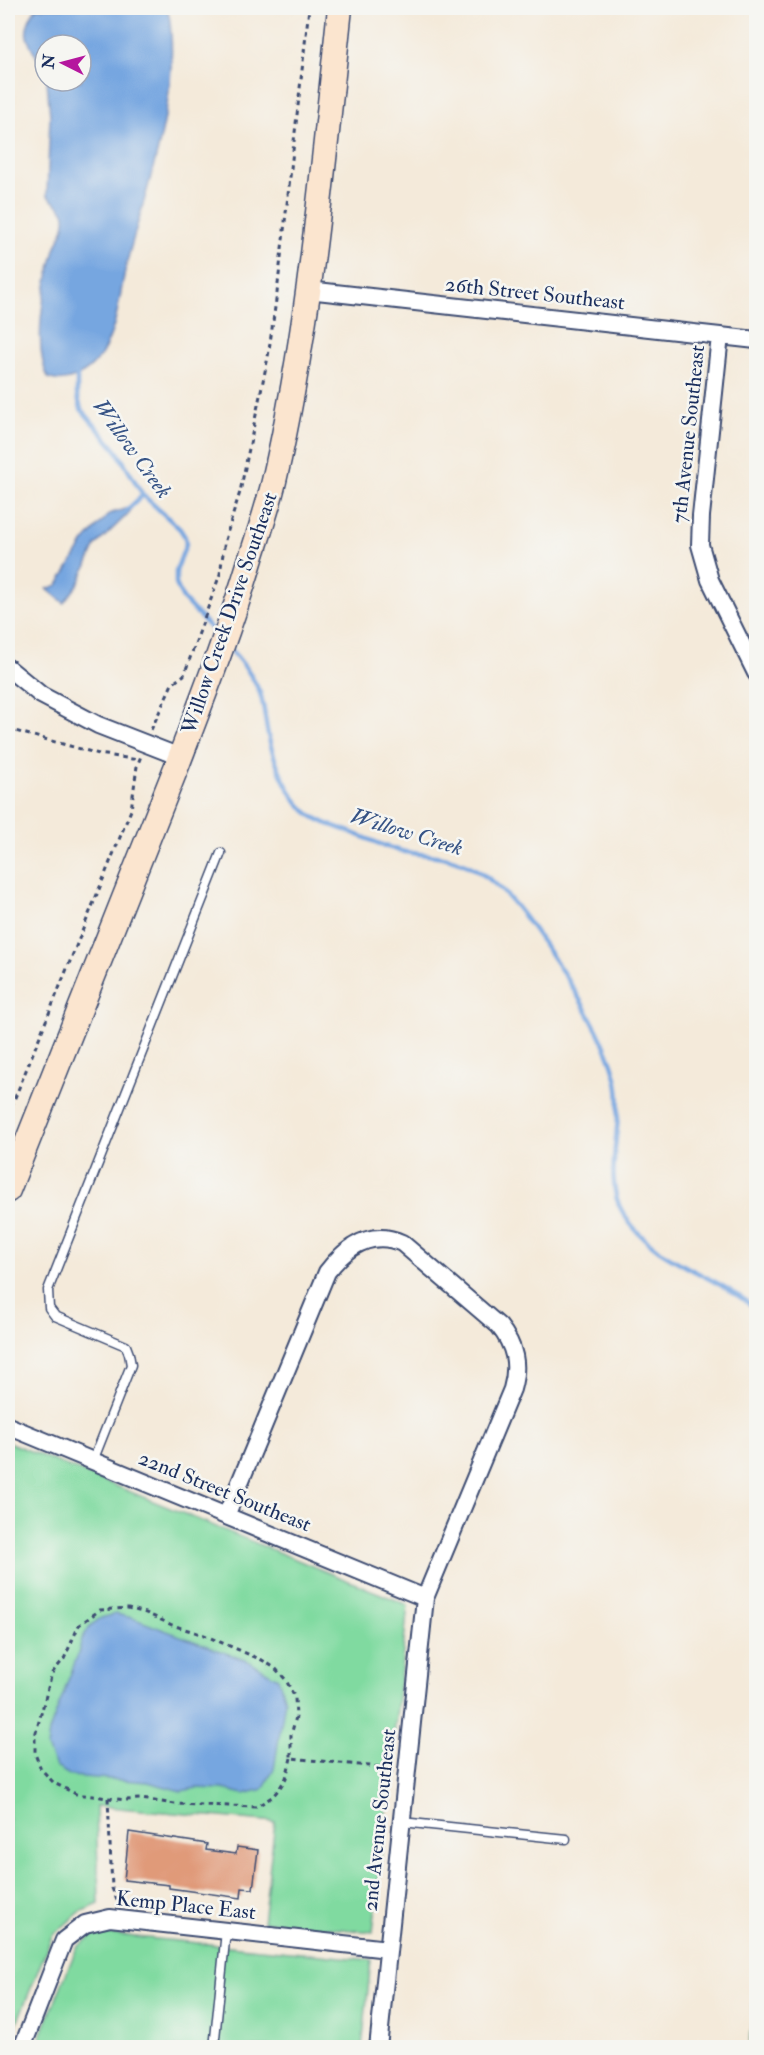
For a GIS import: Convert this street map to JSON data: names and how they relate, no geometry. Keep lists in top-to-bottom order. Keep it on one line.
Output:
{"streets":{"main road":["Willow Creek Drive Southeast"],"street":["26th Street Southeast","7th Avenue Southeast","22nd Street Southeast","2nd Avenue Southeast","Kemp Place East"]},"crossings":[["26th Street Southeast","7th Avenue Southeast"],["26th Street Southeast","Willow Creek Drive Southeast"],["22nd Street Southeast","2nd Avenue Southeast"],["2nd Avenue Southeast","Kemp Place East"]],"water":["Willow Creek"],"north":"left"}
